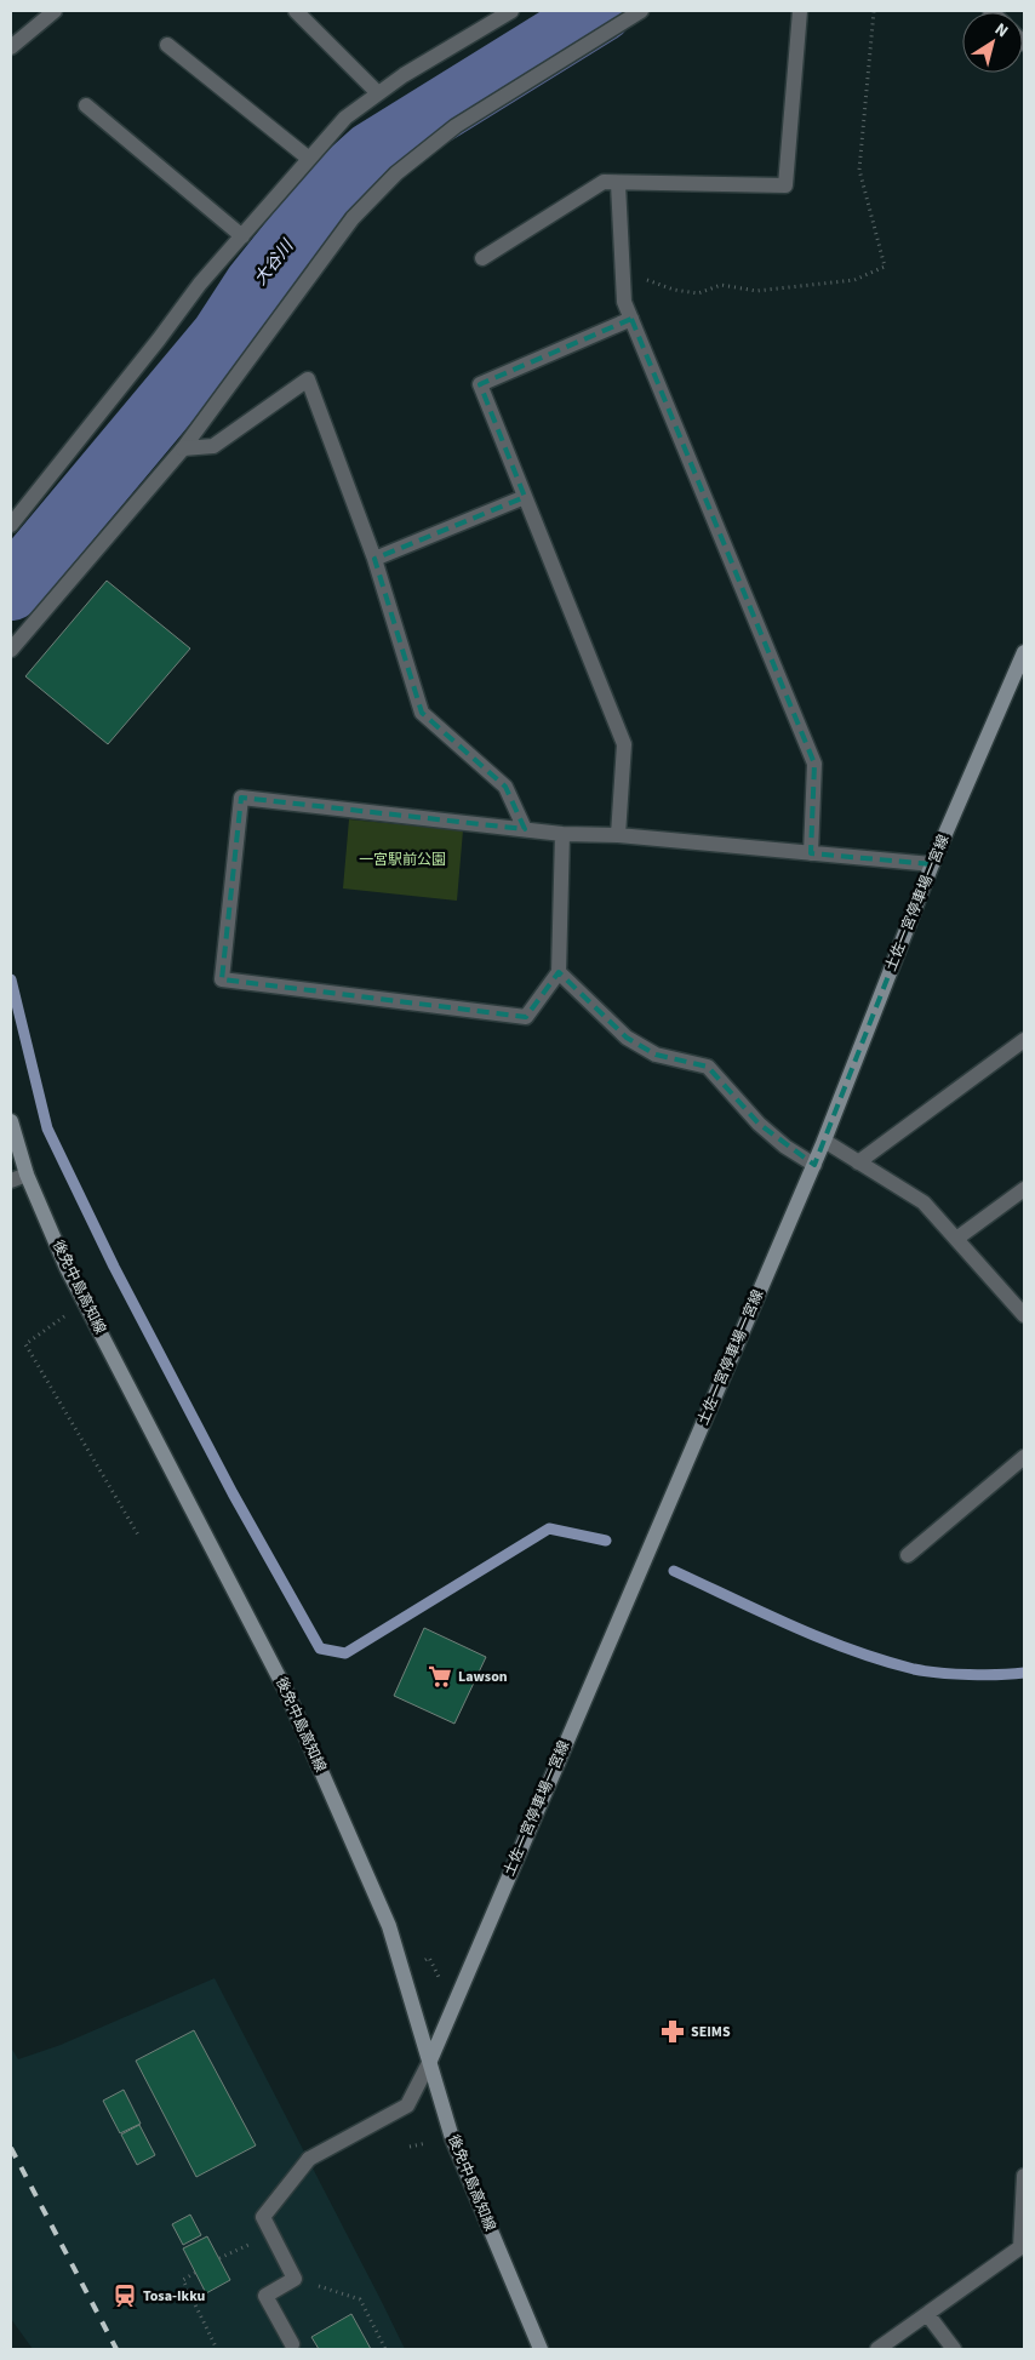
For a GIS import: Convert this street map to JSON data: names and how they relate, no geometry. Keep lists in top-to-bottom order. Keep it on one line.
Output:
{"streets":{"main road":["土佐一宮停車場一宮線","後免中島高知線"]},"crossings":[["土佐一宮停車場一宮線","後免中島高知線"]],"water":["大谷川"],"parks":["一宮駅前公園"],"places":{"supermarket":["Lawson"],"pharmacy":["SEIMS"],"station":["Tosa-Ikku"]},"north":"top right"}
